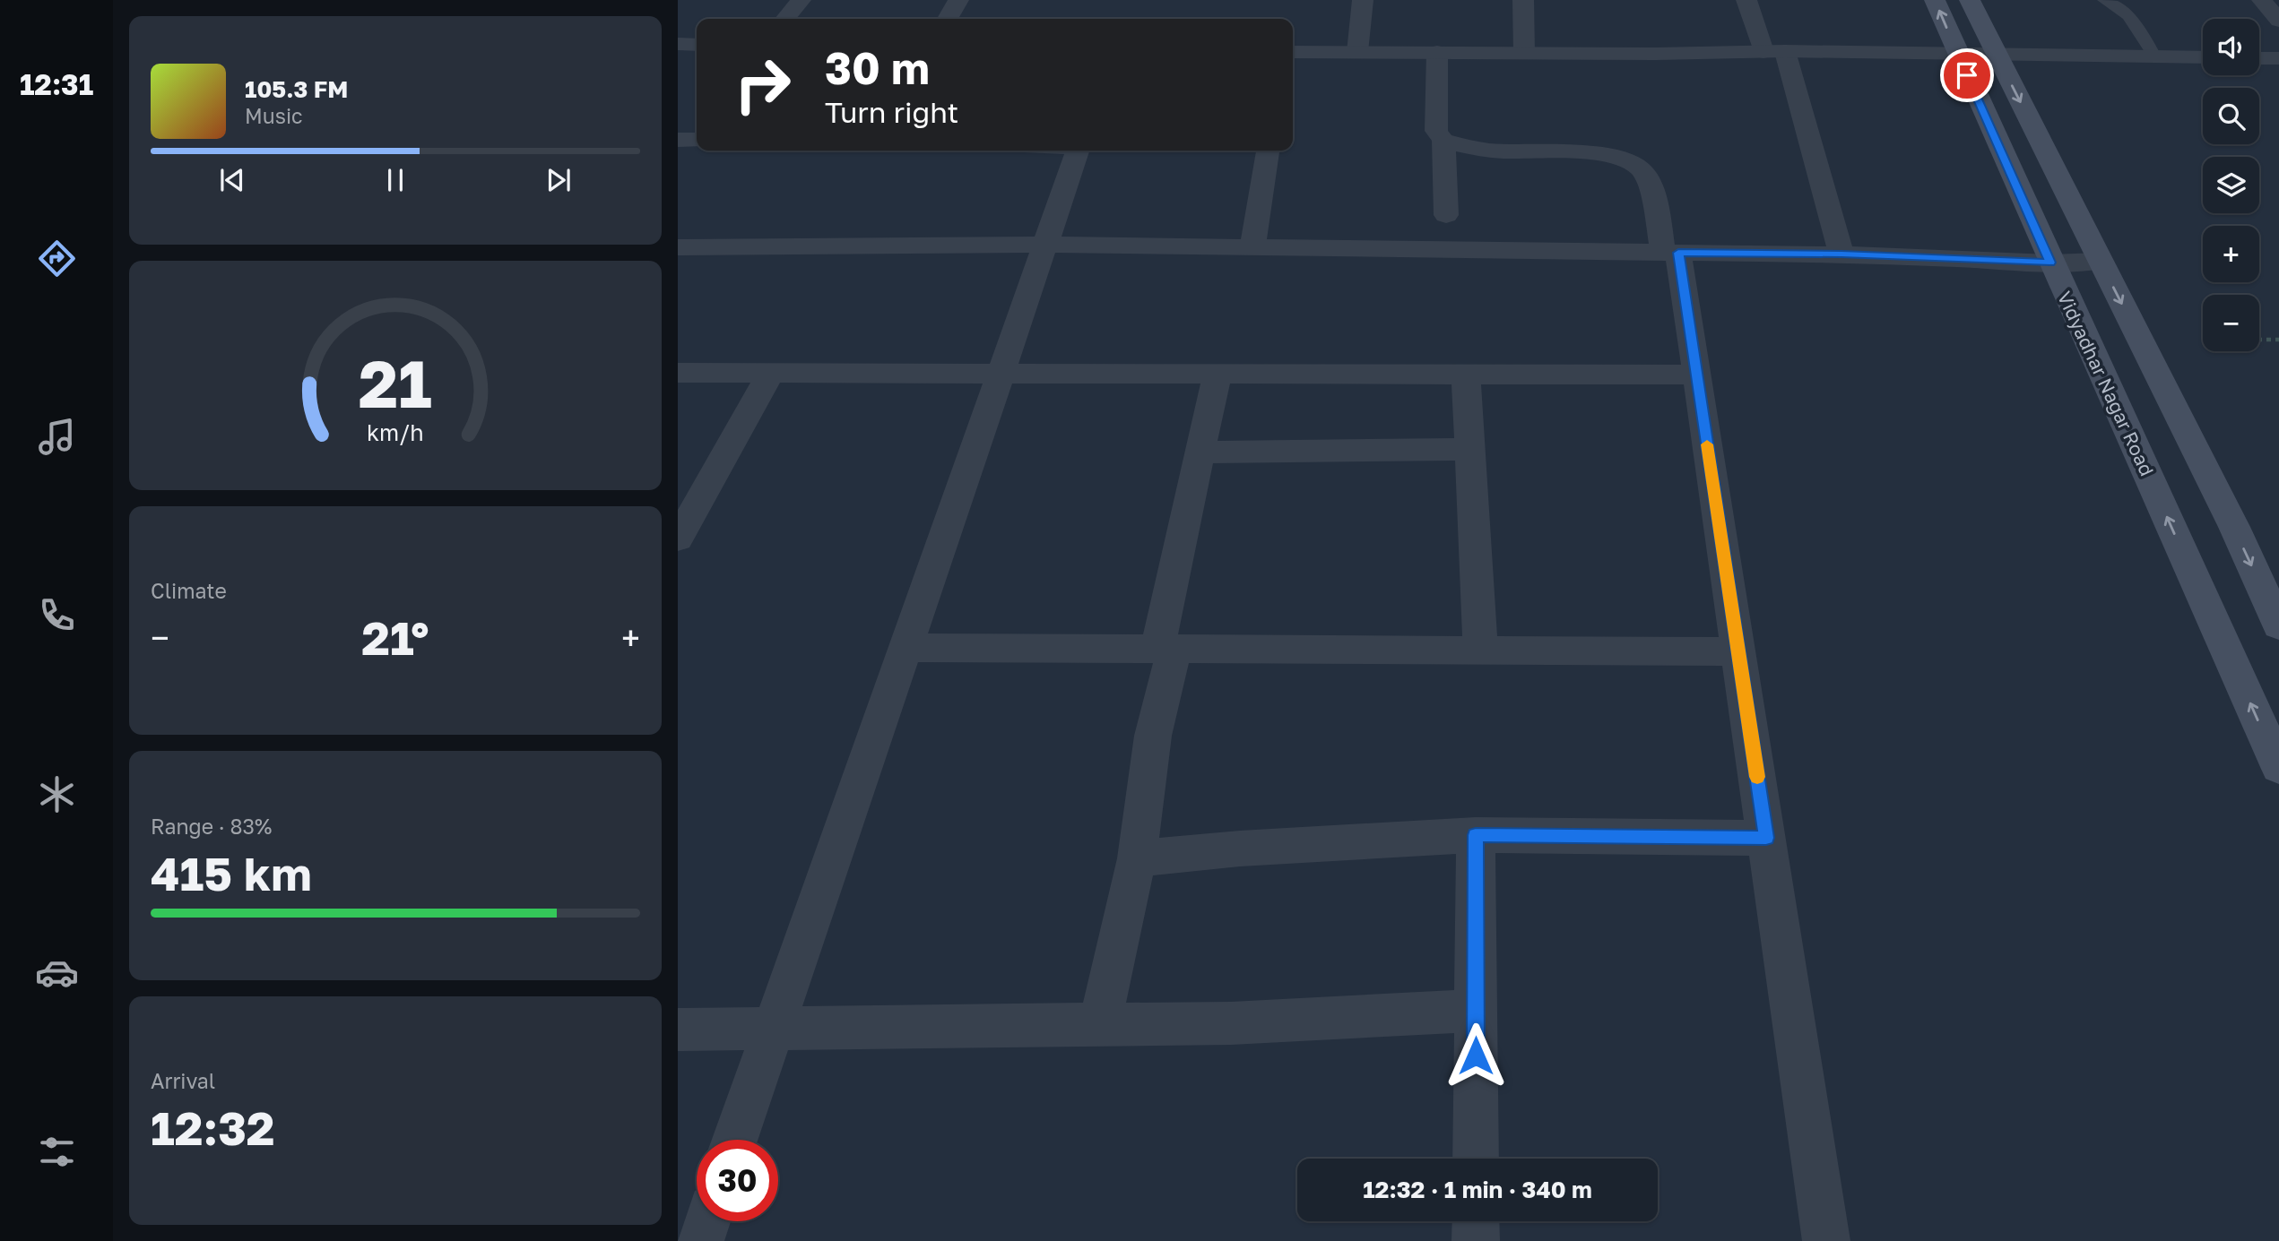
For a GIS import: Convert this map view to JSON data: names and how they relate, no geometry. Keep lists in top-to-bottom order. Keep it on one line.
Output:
{"streets":{"main road":["Vidyadhar Nagar Road"]},"page":{"tabs":"12:31","map_buttons":["+","−"],"turn":["30 m","Turn right"],"song":["105.3 FM","Music"],"tile":["Climate",["Range · 83%","415 km"],["Arrival","12:32"]],"heat":["−","21°","+"],"limit":"30","trip":"12:32 · 1 min · 340 m","gauge":["21","km/h"]}}
